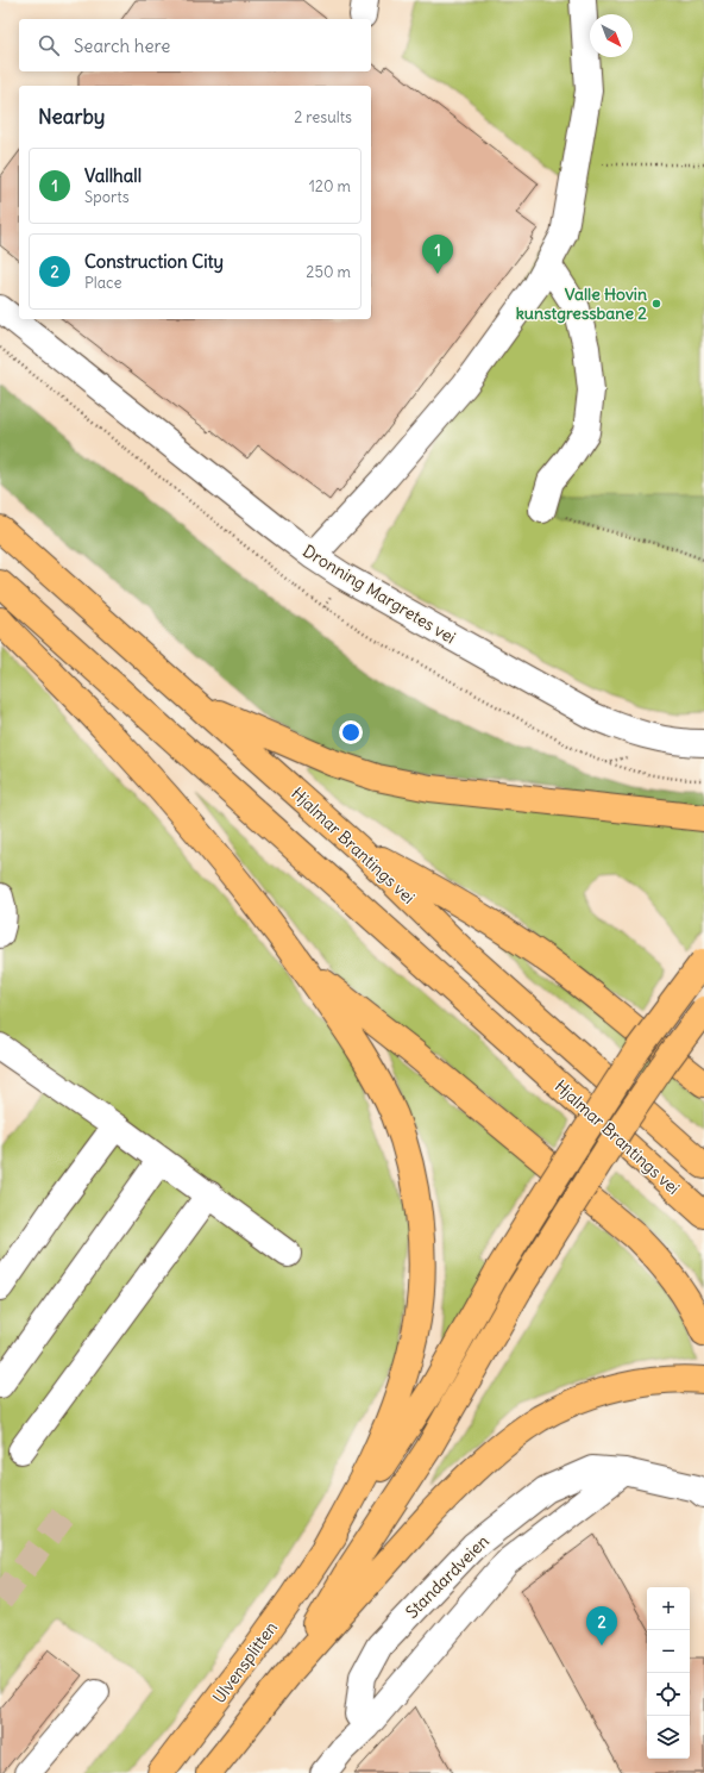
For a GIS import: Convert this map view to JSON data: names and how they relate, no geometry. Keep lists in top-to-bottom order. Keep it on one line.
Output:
{"streets":{"highway":["Hjalmar Brantings vei","Ulvensplitten"],"street":["Dronning Margretes vei","Standardveien"]},"places":["Valle Hovin kunstgressbane 2"],"north":"bottom right","page":{"search":"Search here","heading":["Nearby","2 results"],"list":[{"mark":"1","name":"Vallhall","note":"Sports","value":"120 m"},{"mark":"2","name":"Construction City","note":"Place","value":"250 m"}],"pins":["1","2"],"map_buttons":["+","−"]}}
